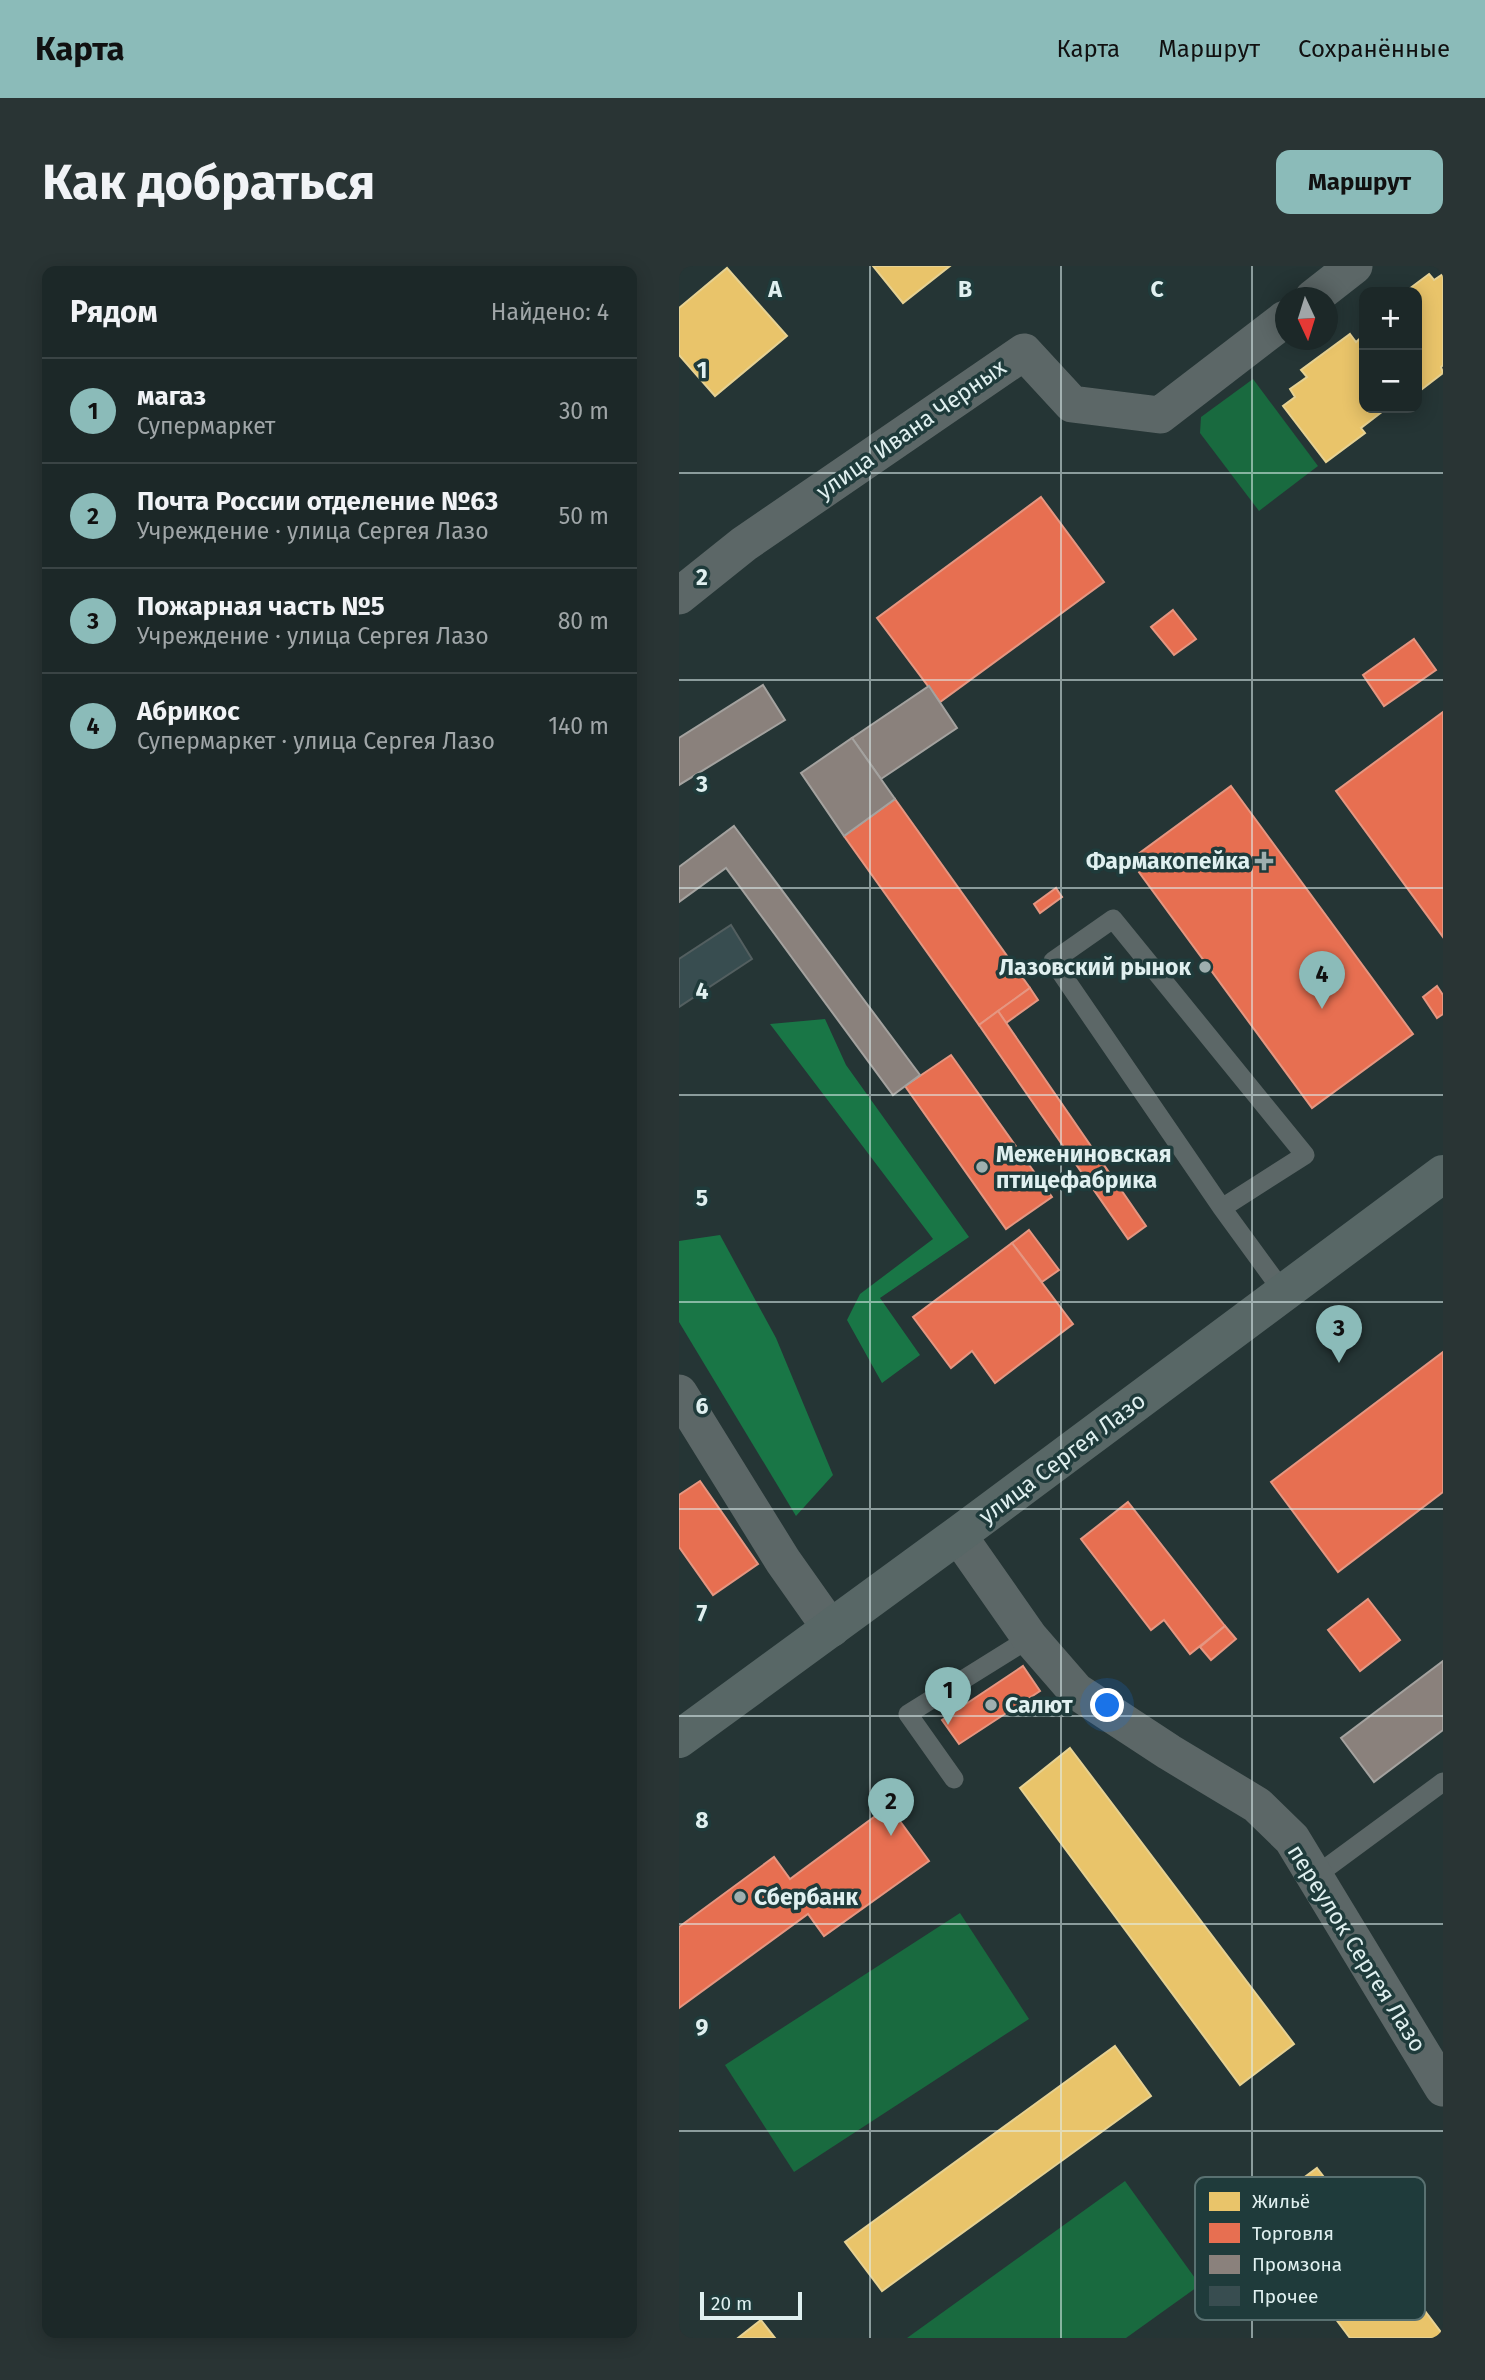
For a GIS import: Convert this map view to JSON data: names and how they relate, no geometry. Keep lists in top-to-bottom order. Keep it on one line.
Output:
{"streets":{"street":["улица Ивана Черных","улица Сергея Лазо","переулок Сергея Лазо"]},"crossings":[["улица Сергея Лазо","переулок Сергея Лазо"]],"places":{"health":["Фармакопейка"],"other":["Лазовский рынок","Межениновская птицефабрика","Салют","Сбербанк"]},"legend":["Жильё","Торговля","Промзона","Прочее"],"scale_bar":"20 m","north":"bottom","page":{"header":"Карта","nav":["Карта","Маршрут","Сохранённые"],"buttons":"Маршрут","title":"Как добраться","heading":["Рядом","Найдено: 4"],"map_buttons":["+","−"],"list":[{"mark":"1","name":"магаз","note":"Супермаркет","value":"30 m"},{"mark":"2","name":"Почта России отделение №63","note":"Учреждение · улица Сергея Лазо","value":"50 m"},{"mark":"3","name":"Пожарная часть №5","note":"Учреждение · улица Сергея Лазо","value":"80 m"},{"mark":"4","name":"Абрикос","note":"Супермаркет · улица Сергея Лазо","value":"140 m"}],"pins":["4","3","1","2"],"scale":"20 m"},"grid":{"columns":["A","B","C"],"rows":["1","2","3","4","5","6","7","8","9"]}}
